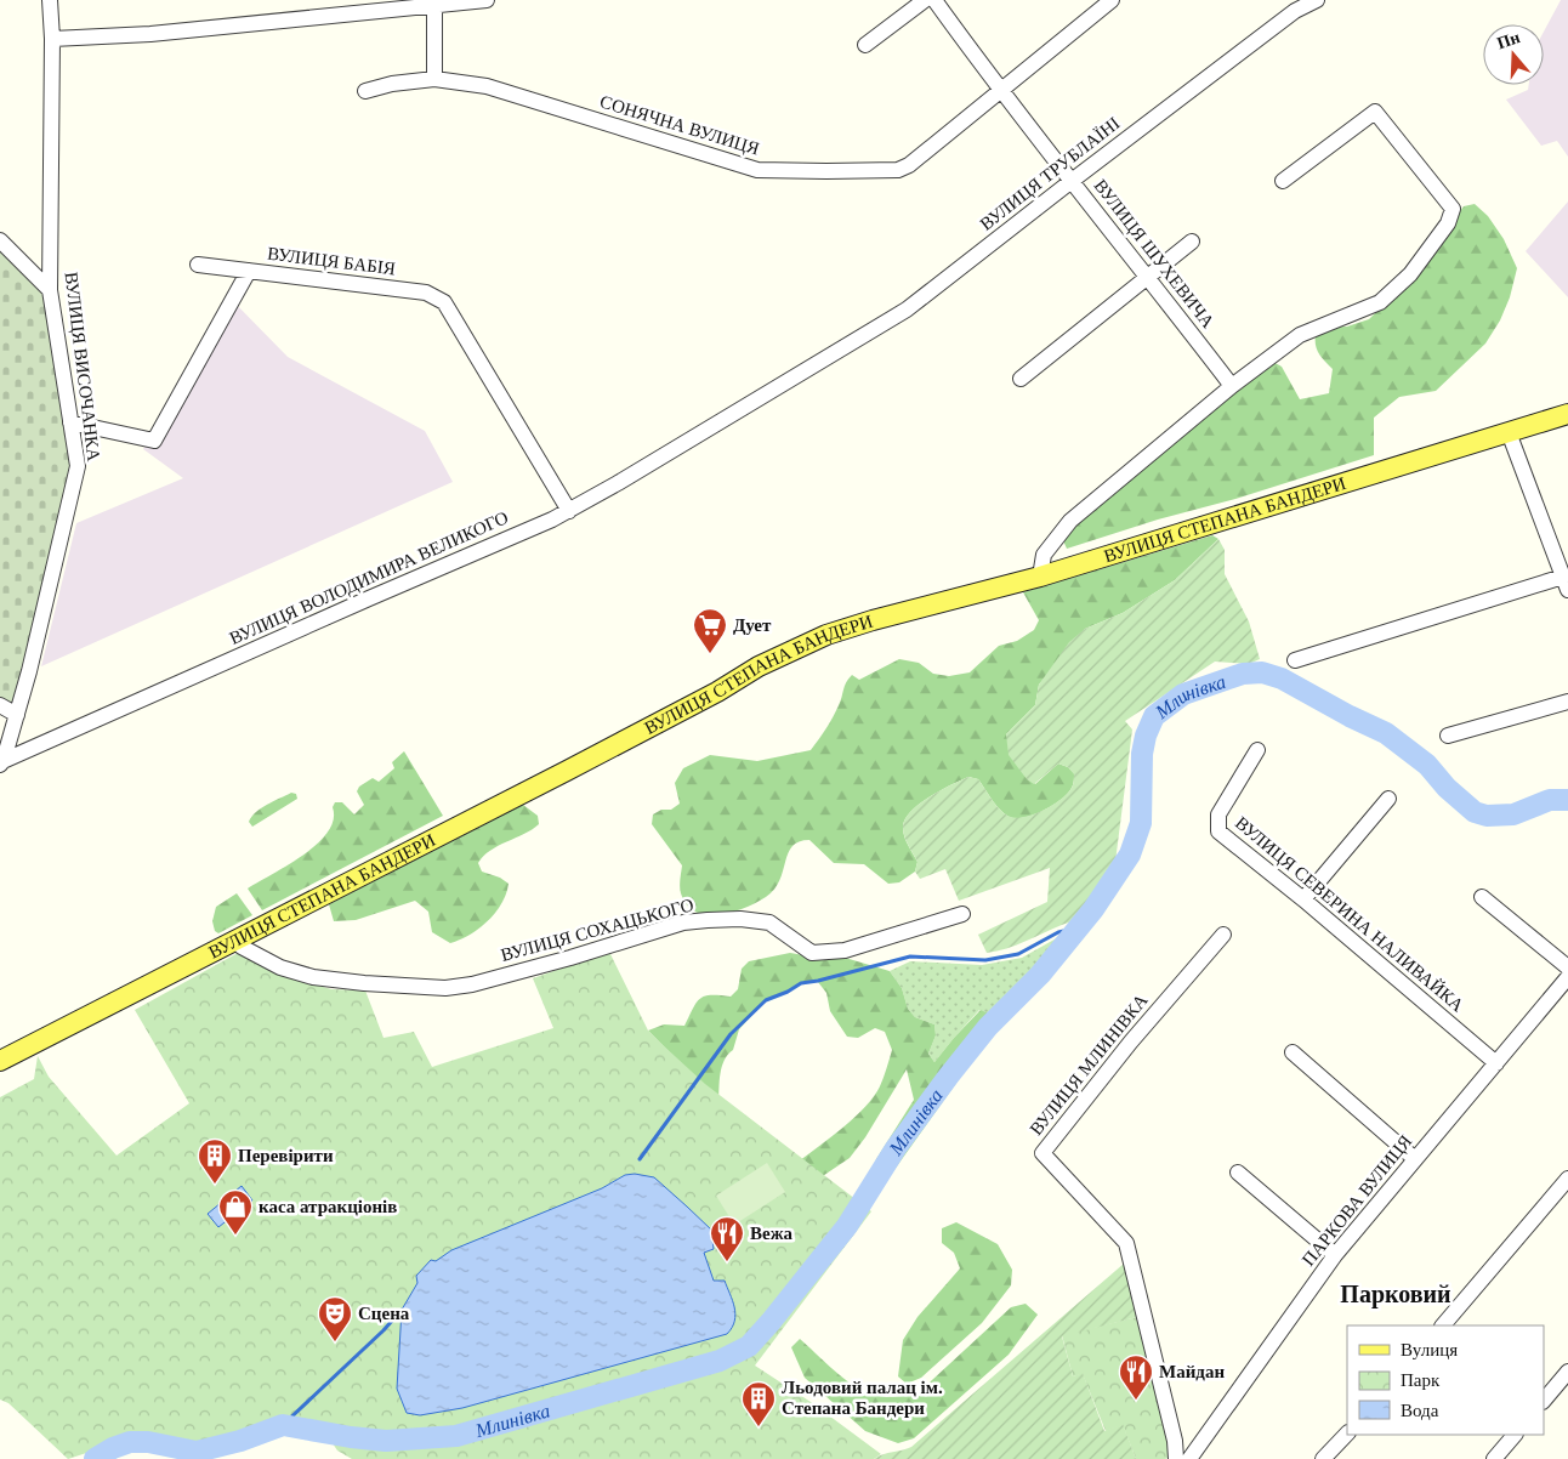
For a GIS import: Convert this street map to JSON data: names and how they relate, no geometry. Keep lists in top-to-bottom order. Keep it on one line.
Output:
{"streets":{"main road":["ВУЛИЦЯ СТЕПАНА БАНДЕРИ"],"street":["СОНЯЧНА ВУЛИЦЯ","ВУЛИЦЯ ТРУБЛАЇНІ","ВУЛИЦЯ ШУХЕВИЧА","ВУЛИЦЯ БАБІЯ","ВУЛИЦЯ ВИСОЧАНКА","ВУЛИЦЯ ВОЛОДИМИРА ВЕЛИКОГО","ВУЛИЦЯ СЕВЕРИНА НАЛИВАЙКА","ВУЛИЦЯ СОХАЦЬКОГО","ВУЛИЦЯ МЛИНІВКА","ПАРКОВА ВУЛИЦЯ"]},"crossings":[["СОНЯЧНА ВУЛИЦЯ","ВУЛИЦЯ ШУХЕВИЧА"],["ВУЛИЦЯ ТРУБЛАЇНІ","ВУЛИЦЯ ШУХЕВИЧА"],["ВУЛИЦЯ ТРУБЛАЇНІ","ВУЛИЦЯ ВОЛОДИМИРА ВЕЛИКОГО"],["ВУЛИЦЯ БАБІЯ","ВУЛИЦЯ ВИСОЧАНКА"],["ВУЛИЦЯ БАБІЯ","ВУЛИЦЯ ВОЛОДИМИРА ВЕЛИКОГО"],["ВУЛИЦЯ ВИСОЧАНКА","ВУЛИЦЯ ВОЛОДИМИРА ВЕЛИКОГО"],["ВУЛИЦЯ СТЕПАНА БАНДЕРИ","ВУЛИЦЯ СОХАЦЬКОГО"],["ВУЛИЦЯ СЕВЕРИНА НАЛИВАЙКА","ПАРКОВА ВУЛИЦЯ"]],"districts":["Парковий"],"water":["Млинівка"],"places":{"supermarket":["Дует"],"building":["Перевірити","Льодовий палац ім. Степана Бандери"],"shop":["каса атракціонів"],"restaurant":["Вежа","Майдан"],"theatre":["Сцена"]},"legend":["Вулиця","Парк","Вода"],"north":"top"}
